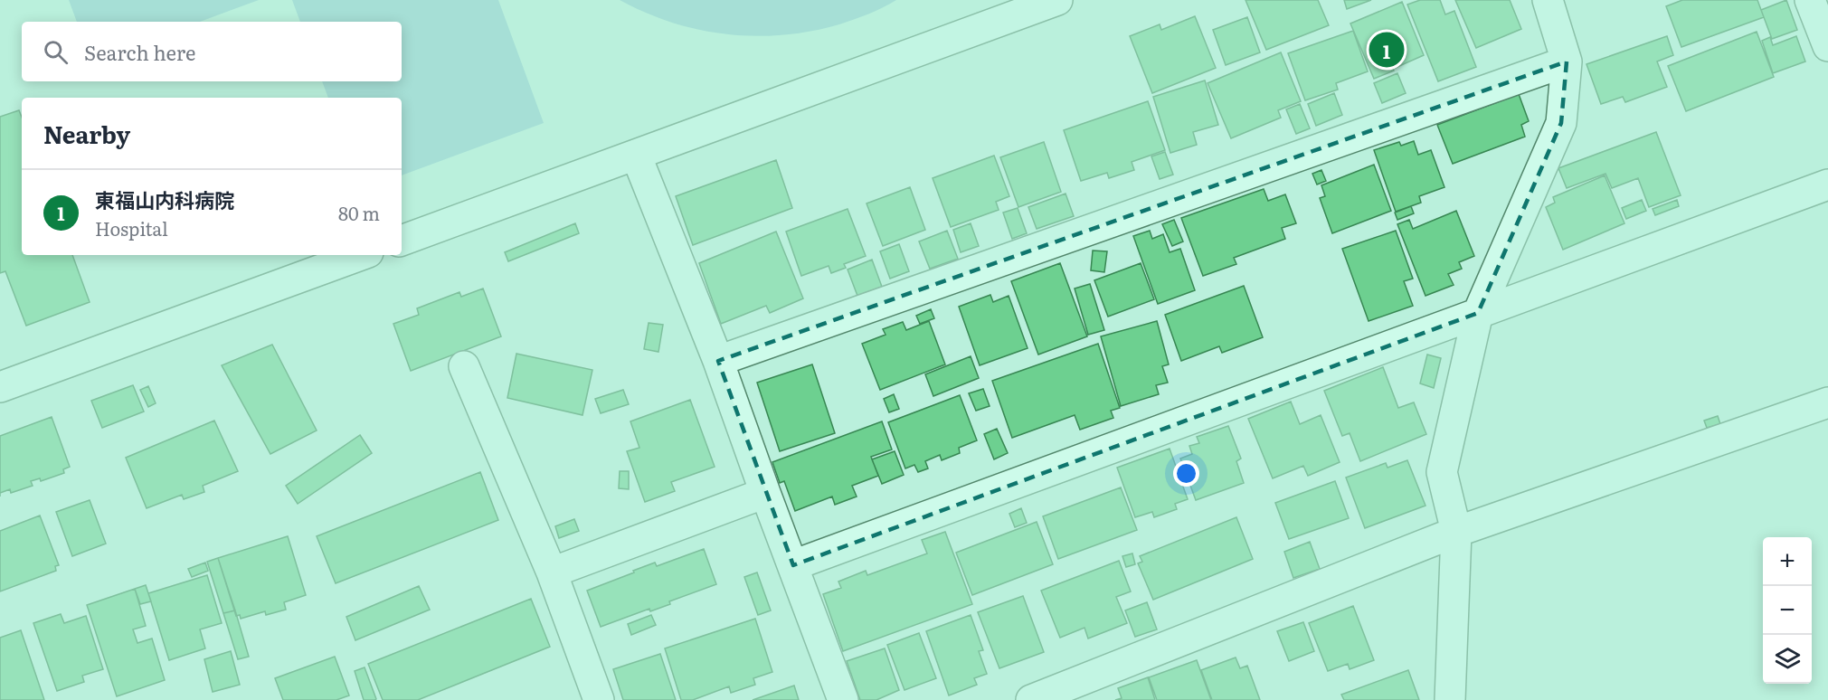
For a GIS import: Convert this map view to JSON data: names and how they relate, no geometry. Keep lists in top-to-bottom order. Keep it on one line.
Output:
{"page":{"search":"Search here","pins":"1","heading":"Nearby","list":[{"mark":"1","name":"東福山内科病院","note":"Hospital","value":"80 m"}],"map_buttons":["+","−"]}}
